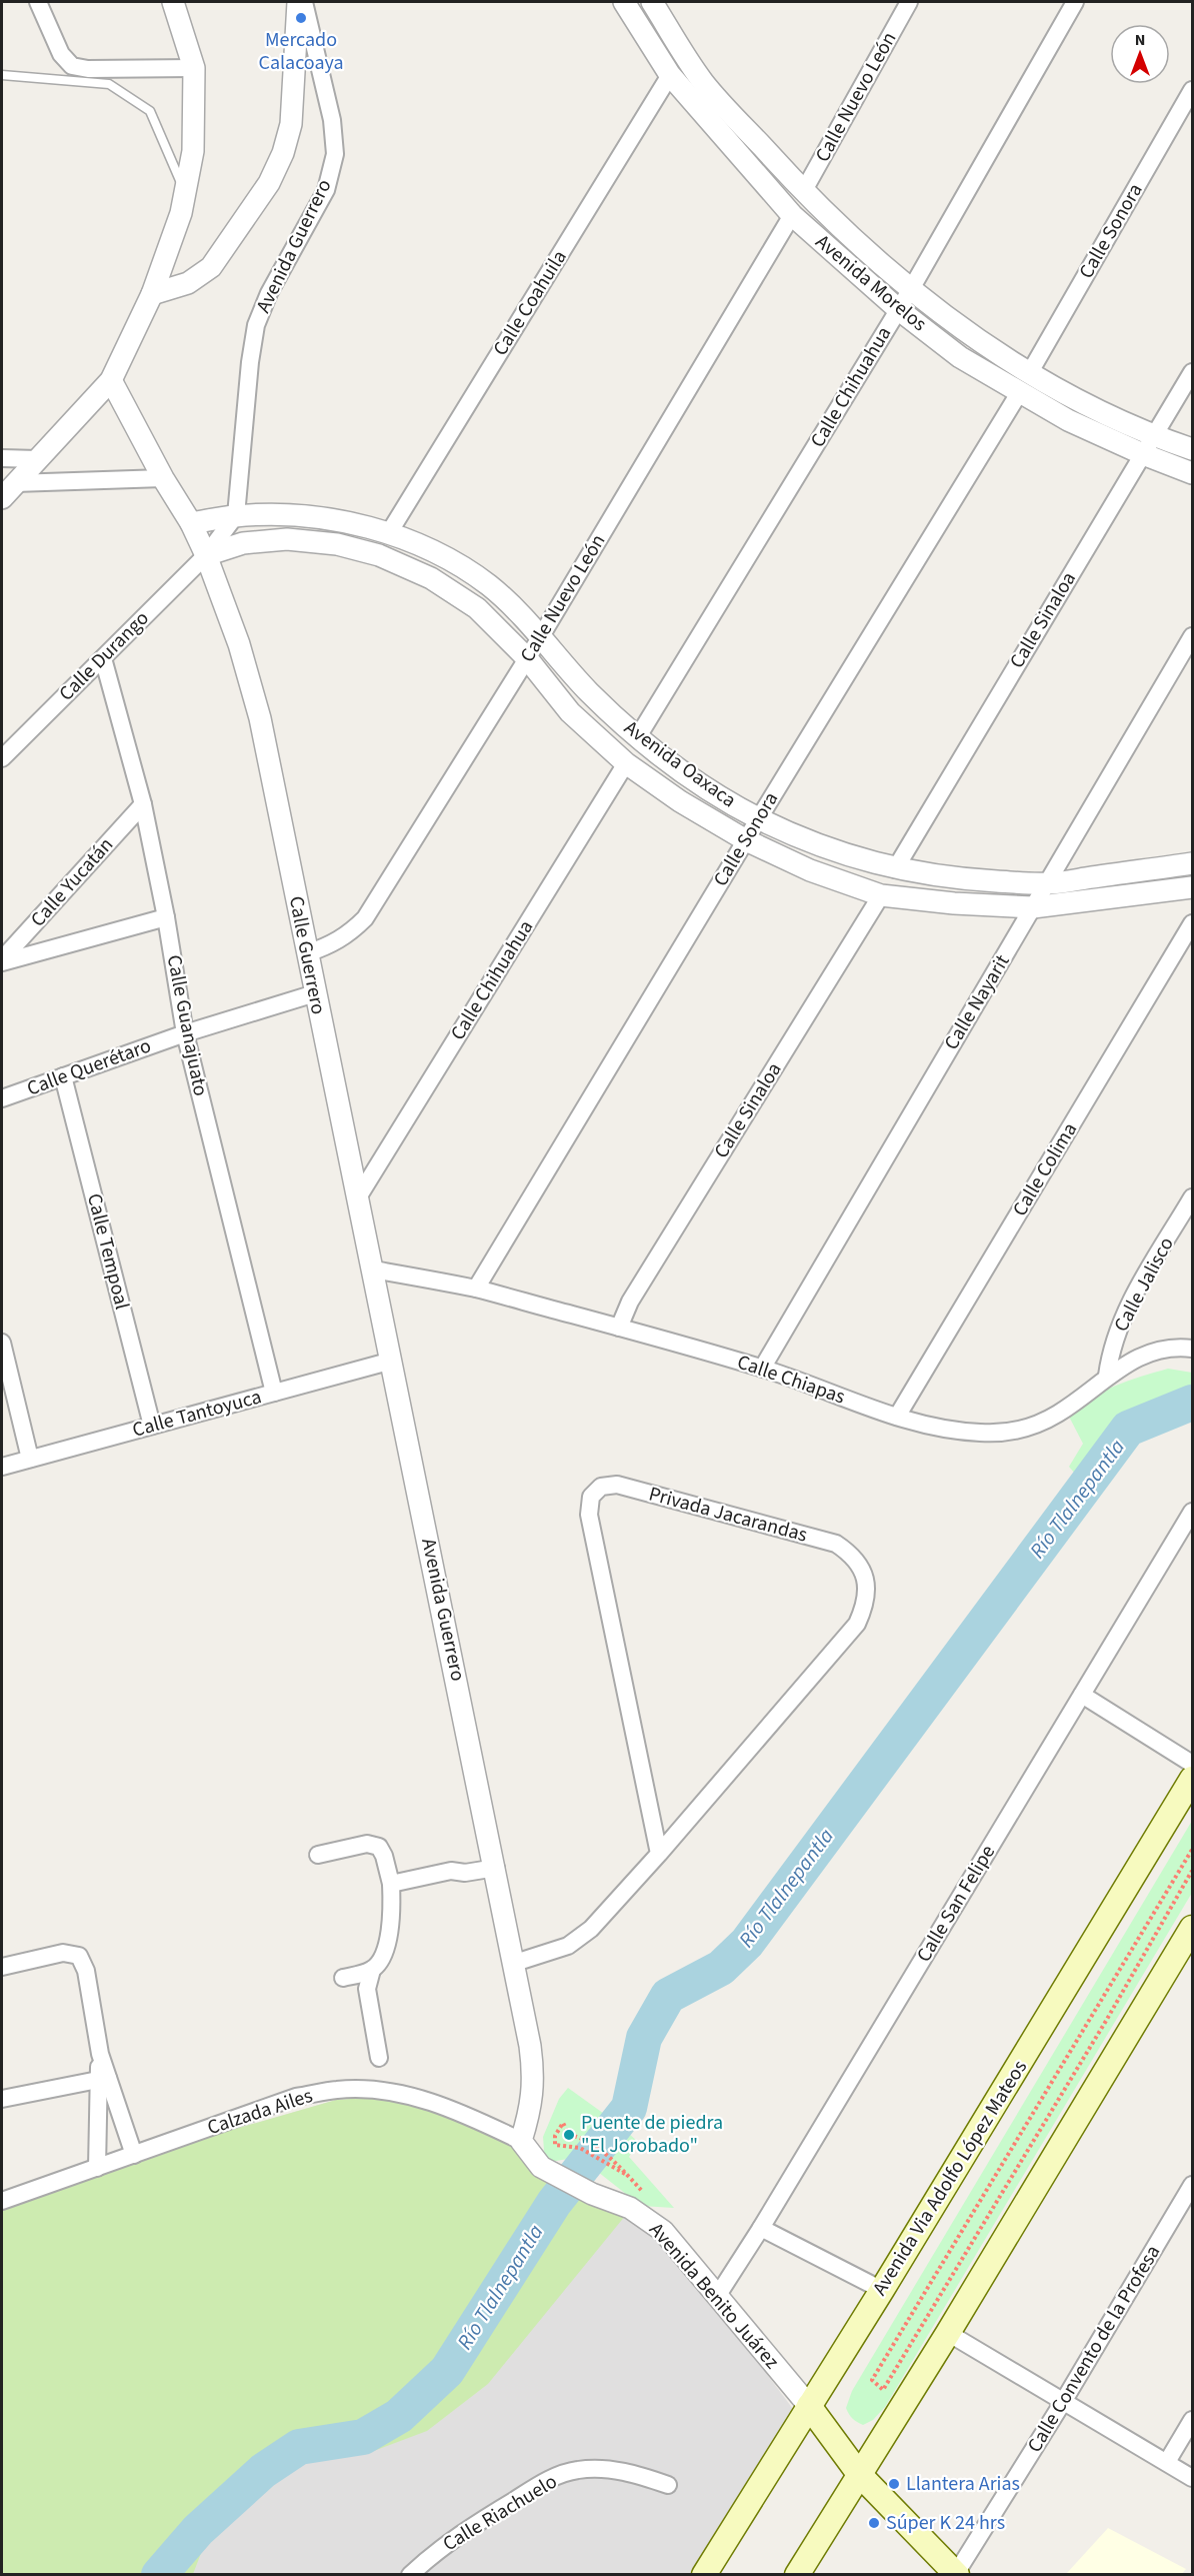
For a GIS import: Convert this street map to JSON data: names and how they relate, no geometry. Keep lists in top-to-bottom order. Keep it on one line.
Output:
{"streets":{"main road":["Avenida Via Adolfo López Mateos"],"street":["Calle Nuevo León","Calle Sonora","Avenida Guerrero","Avenida Morelos","Calle Coahuila","Calle Chihuahua","Calle Sinaloa","Calle Durango","Avenida Oaxaca","Calle Yucatán","Calle Guerrero","Calle Nayarit","Calle Guanajuato","Calle Querétaro","Calle Colima","Calle Tempoal","Calle Jalisco","Calle Chiapas","Calle Tantoyuca","Privada Jacarandas","Calle San Felipe","Calzada Ailes","Avenida Benito Juárez","Calle Convento de la Profesa","Calle Riachuelo"]},"crossings":[["Calle Nuevo León","Avenida Morelos"],["Calle Nuevo León","Avenida Oaxaca"],["Calle Nuevo León","Calle Guerrero"],["Calle Sonora","Avenida Morelos"],["Calle Sonora","Avenida Oaxaca"],["Calle Sonora","Calle Chiapas"],["Avenida Guerrero","Avenida Oaxaca"],["Avenida Guerrero","Calle Guerrero"],["Avenida Guerrero","Calle Tantoyuca"],["Avenida Guerrero","Privada Jacarandas"],["Avenida Guerrero","Calzada Ailes"],["Avenida Guerrero","Avenida Benito Juárez"],["Avenida Morelos","Calle Coahuila"],["Avenida Morelos","Calle Chihuahua"],["Avenida Morelos","Calle Sinaloa"],["Calle Coahuila","Avenida Oaxaca"],["Calle Chihuahua","Avenida Oaxaca"],["Calle Chihuahua","Calle Guerrero"],["Calle Sinaloa","Avenida Oaxaca"],["Calle Sinaloa","Calle Chiapas"],["Calle Durango","Avenida Oaxaca"],["Calle Durango","Calle Guerrero"],["Calle Durango","Calle Guanajuato"],["Avenida Oaxaca","Calle Guerrero"],["Avenida Oaxaca","Calle Nayarit"],["Calle Yucatán","Calle Guanajuato"],["Calle Guerrero","Calle Querétaro"],["Calle Guerrero","Calle Chiapas"],["Calle Guerrero","Calle Tantoyuca"],["Calle Nayarit","Calle Chiapas"],["Calle Guanajuato","Calle Querétaro"],["Calle Guanajuato","Calle Tantoyuca"],["Calle Querétaro","Calle Tempoal"],["Calle Colima","Calle Chiapas"],["Calle Tempoal","Calle Tantoyuca"],["Calle Jalisco","Calle Chiapas"],["Calle San Felipe","Avenida Benito Juárez"],["Calzada Ailes","Avenida Benito Juárez"],["Avenida Via Adolfo López Mateos","Avenida Benito Juárez"]],"water":["Río Tlalnepantla"],"places":["Mercado Calacoaya","Puente de piedra \"El Jorobado\"","Llantera Arias","Súper K 24 hrs"],"north":"top"}
